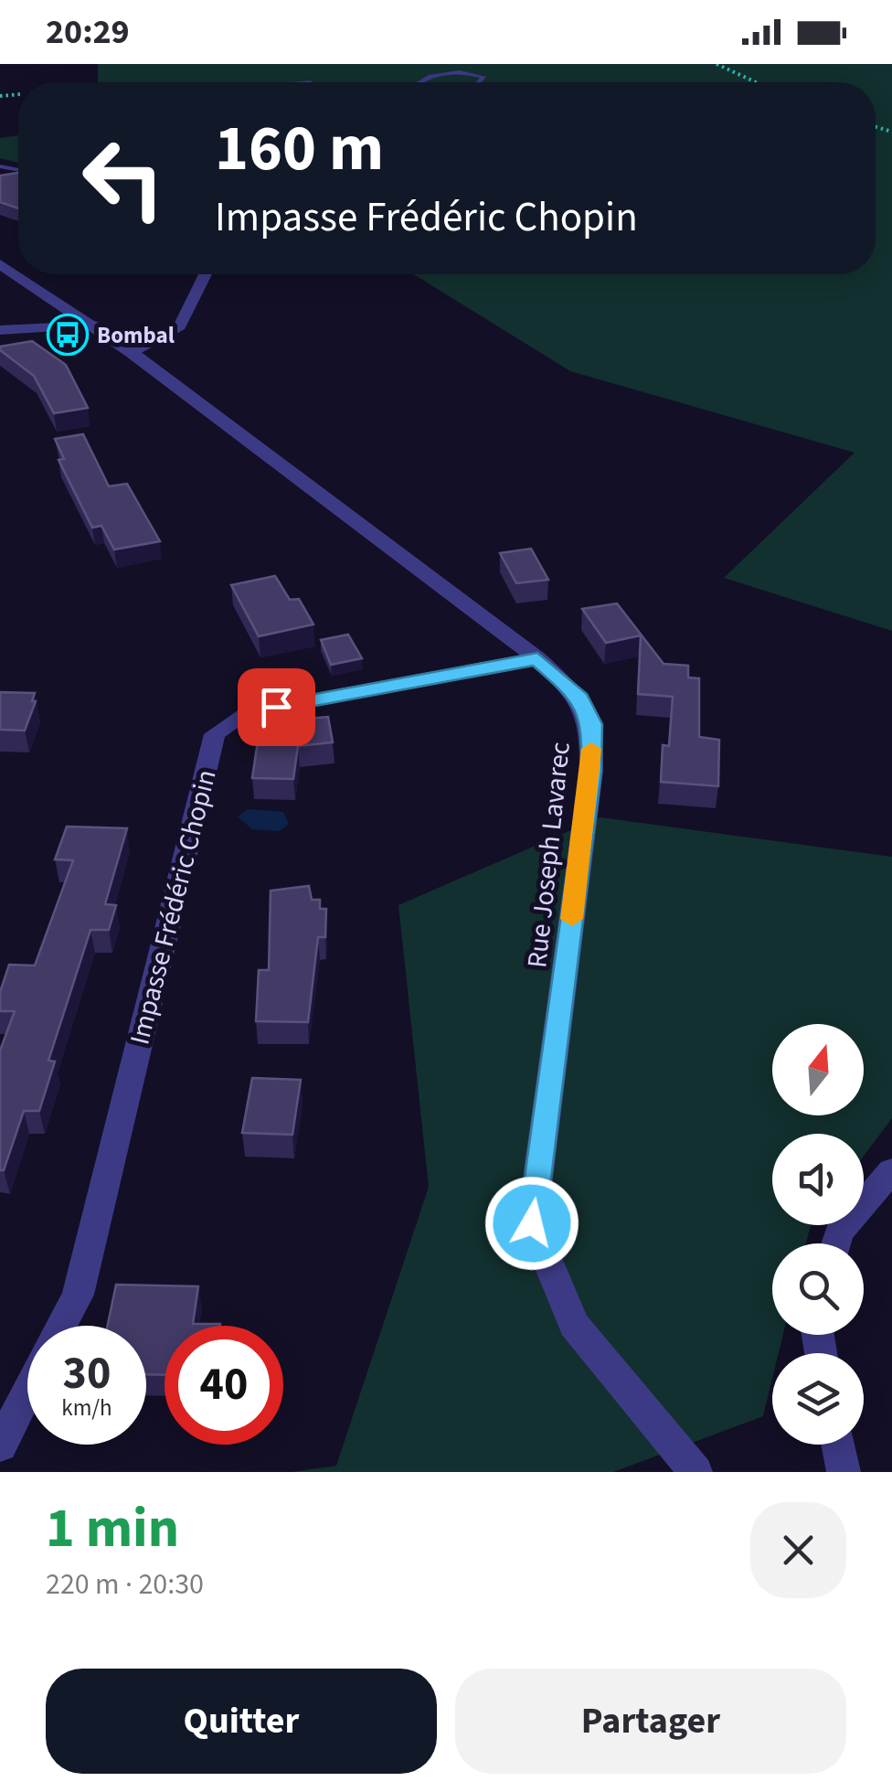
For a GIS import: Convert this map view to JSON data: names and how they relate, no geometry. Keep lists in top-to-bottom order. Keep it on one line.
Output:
{"streets":{"street":["Rue Joseph Lavarec","Impasse Frédéric Chopin"]},"crossings":[["Rue Joseph Lavarec","Impasse Frédéric Chopin"]],"places":{"bus stop":["Bombal"]},"north":"top","page":{"status":"20:29","turn":["160 m","Impasse Frédéric Chopin"],"speed":"30 km/h","limit":"40","heading":["1 min","220 m · 20:30"],"buttons":["Quitter","Partager"]}}
